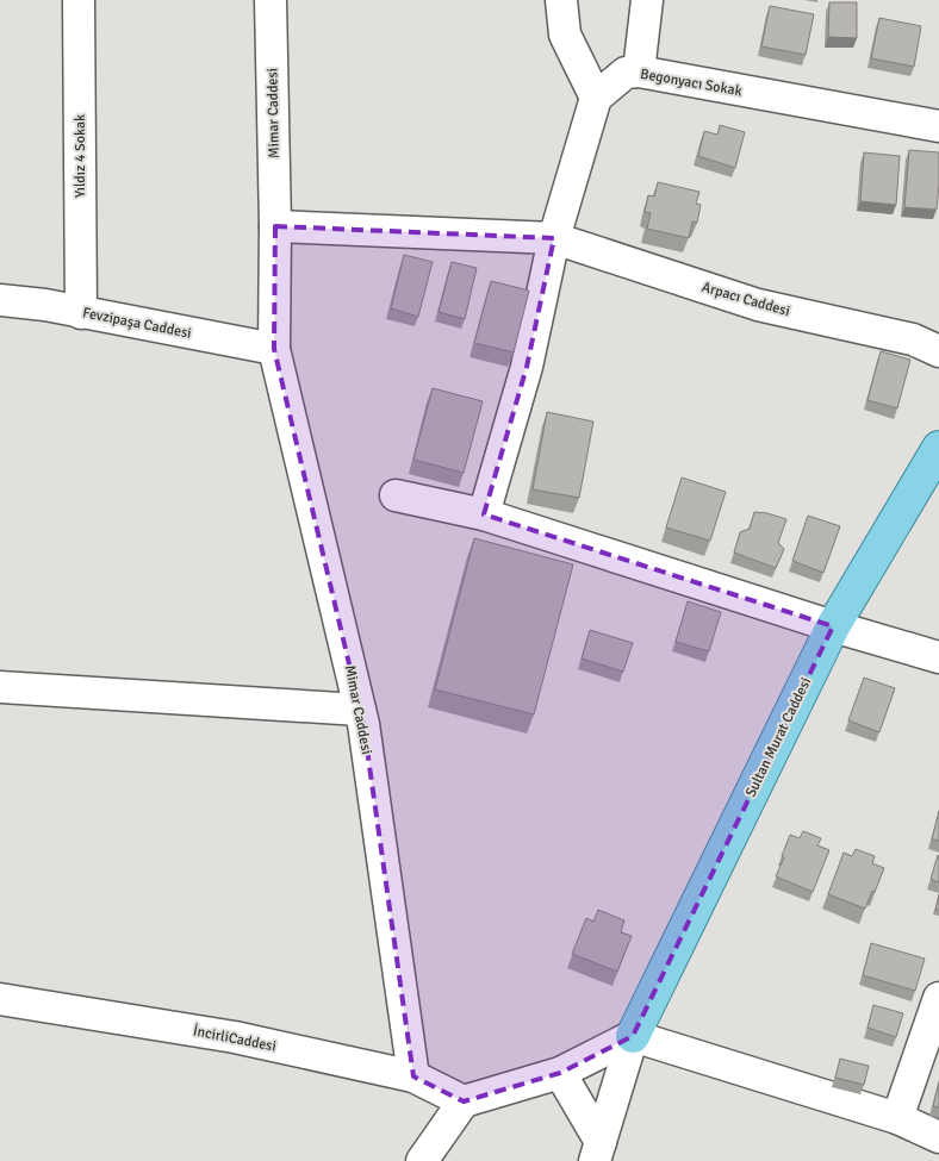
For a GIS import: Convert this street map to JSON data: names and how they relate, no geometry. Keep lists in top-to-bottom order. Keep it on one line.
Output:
{"streets":{"main road":["Sultan Murat Caddesi"],"street":["Begonyacı Sokak","Mimar Caddesi","Yıldız 4 Sokak","Arpacı Caddesi","Fevzipaşa Caddesi","İncirliCaddesi"]},"crossings":[["Mimar Caddesi","Arpacı Caddesi"],["Mimar Caddesi","Fevzipaşa Caddesi"],["Mimar Caddesi","İncirliCaddesi"],["Yıldız 4 Sokak","Fevzipaşa Caddesi"]]}
